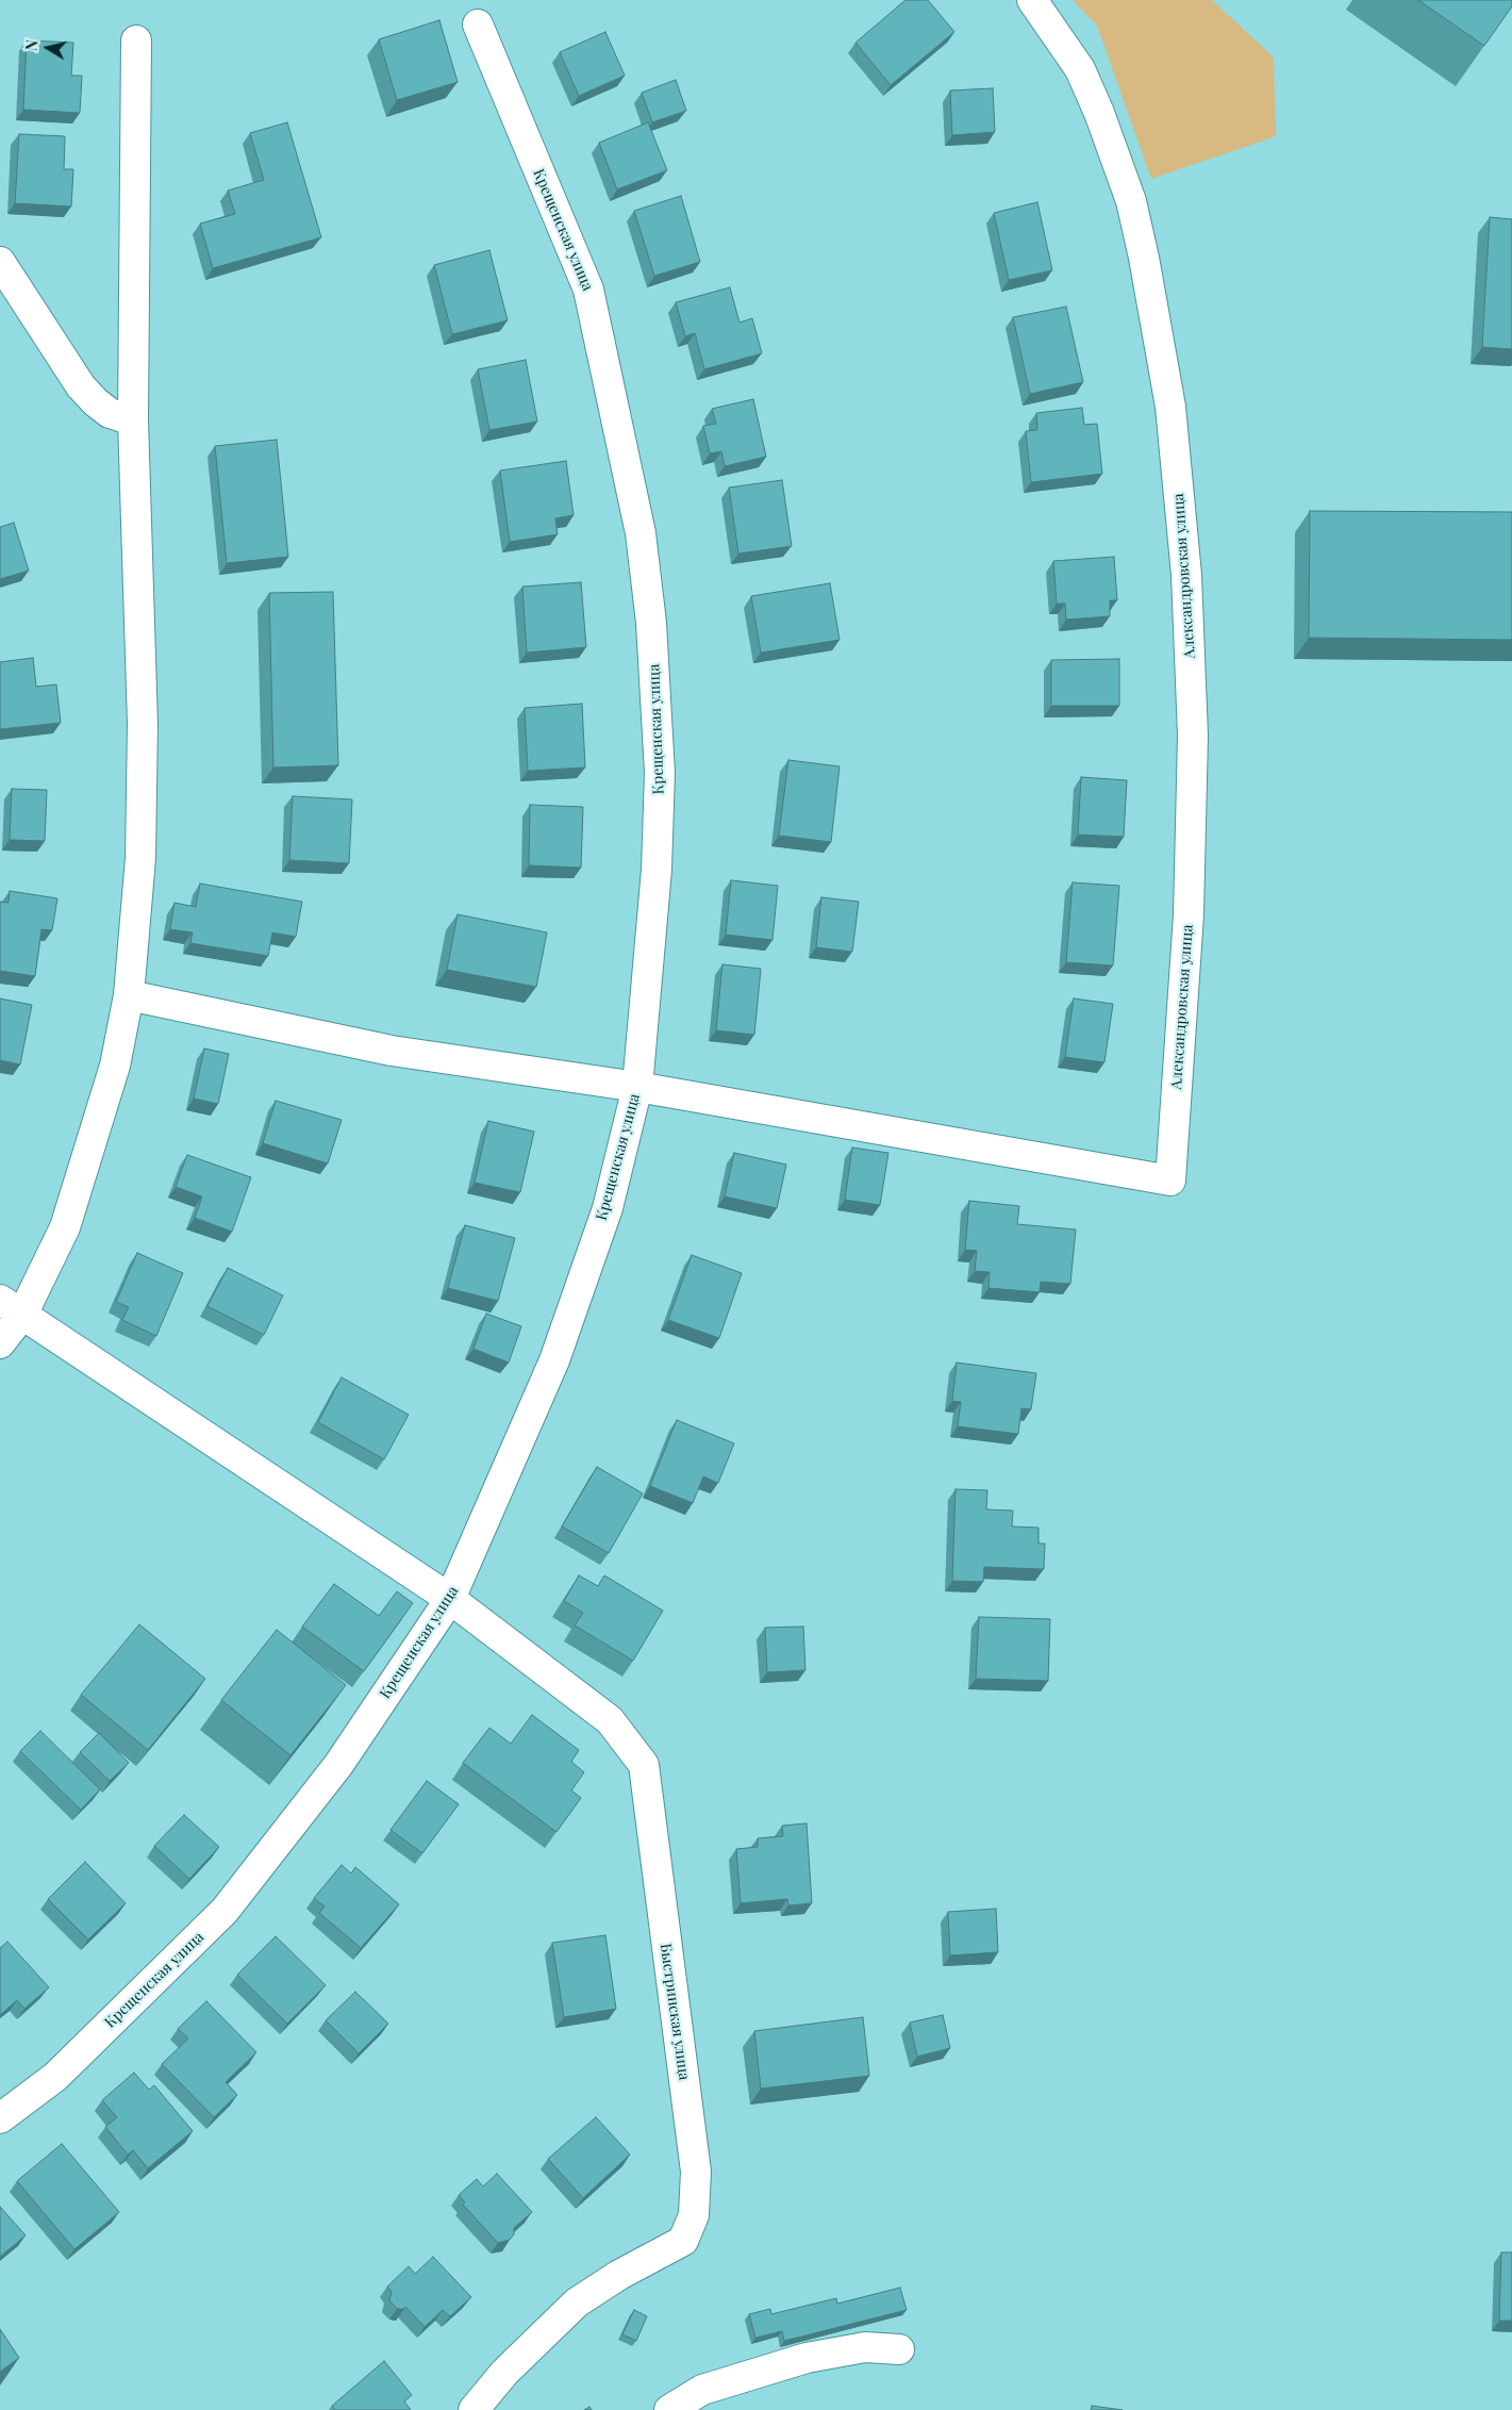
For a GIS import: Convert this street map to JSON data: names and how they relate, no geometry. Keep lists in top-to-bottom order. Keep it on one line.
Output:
{"streets":{"street":["Крещенская улица","Александровская улица","Быстринская улица"]},"crossings":[["Крещенская улица","Александровская улица"],["Крещенская улица","Быстринская улица"]],"north":"left"}
